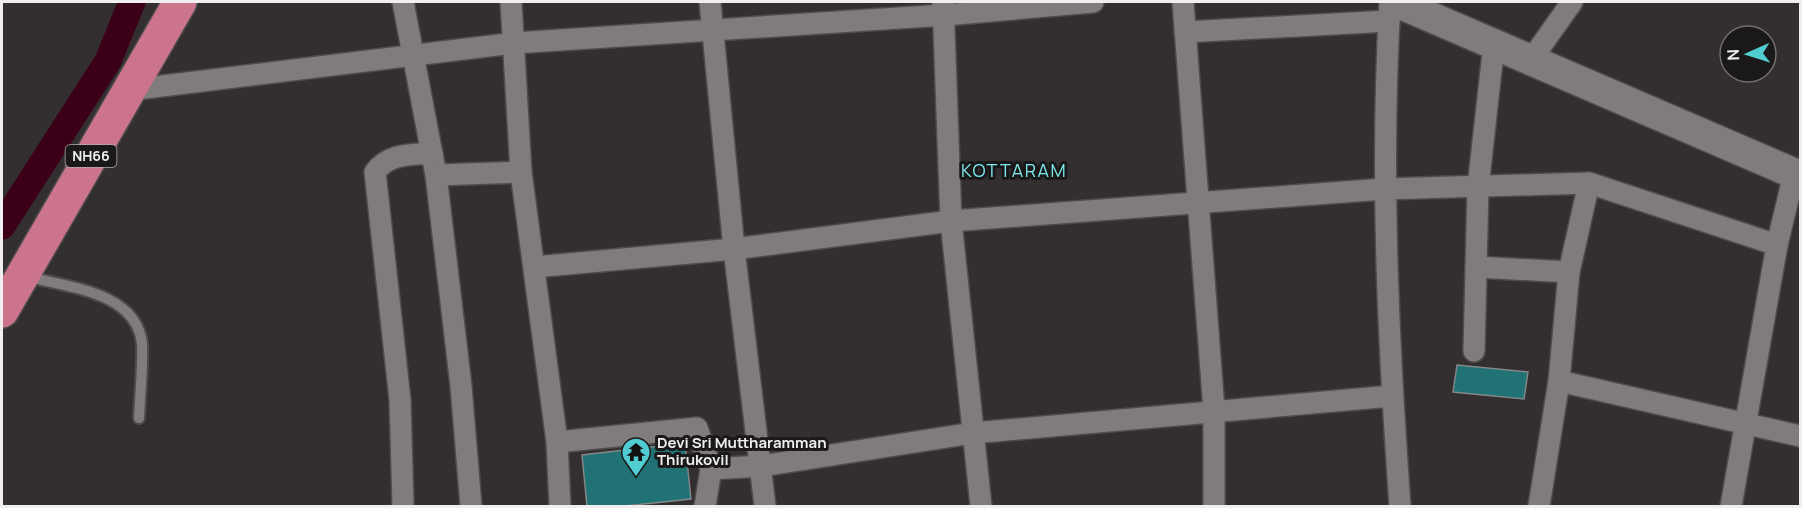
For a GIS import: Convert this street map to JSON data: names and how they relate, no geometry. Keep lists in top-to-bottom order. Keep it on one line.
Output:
{"streets":{"highway":["NH66"]},"districts":["KOTTARAM"],"places":{"temple":["Devi Sri Muttharamman Thirukovil"]},"north":"left"}
